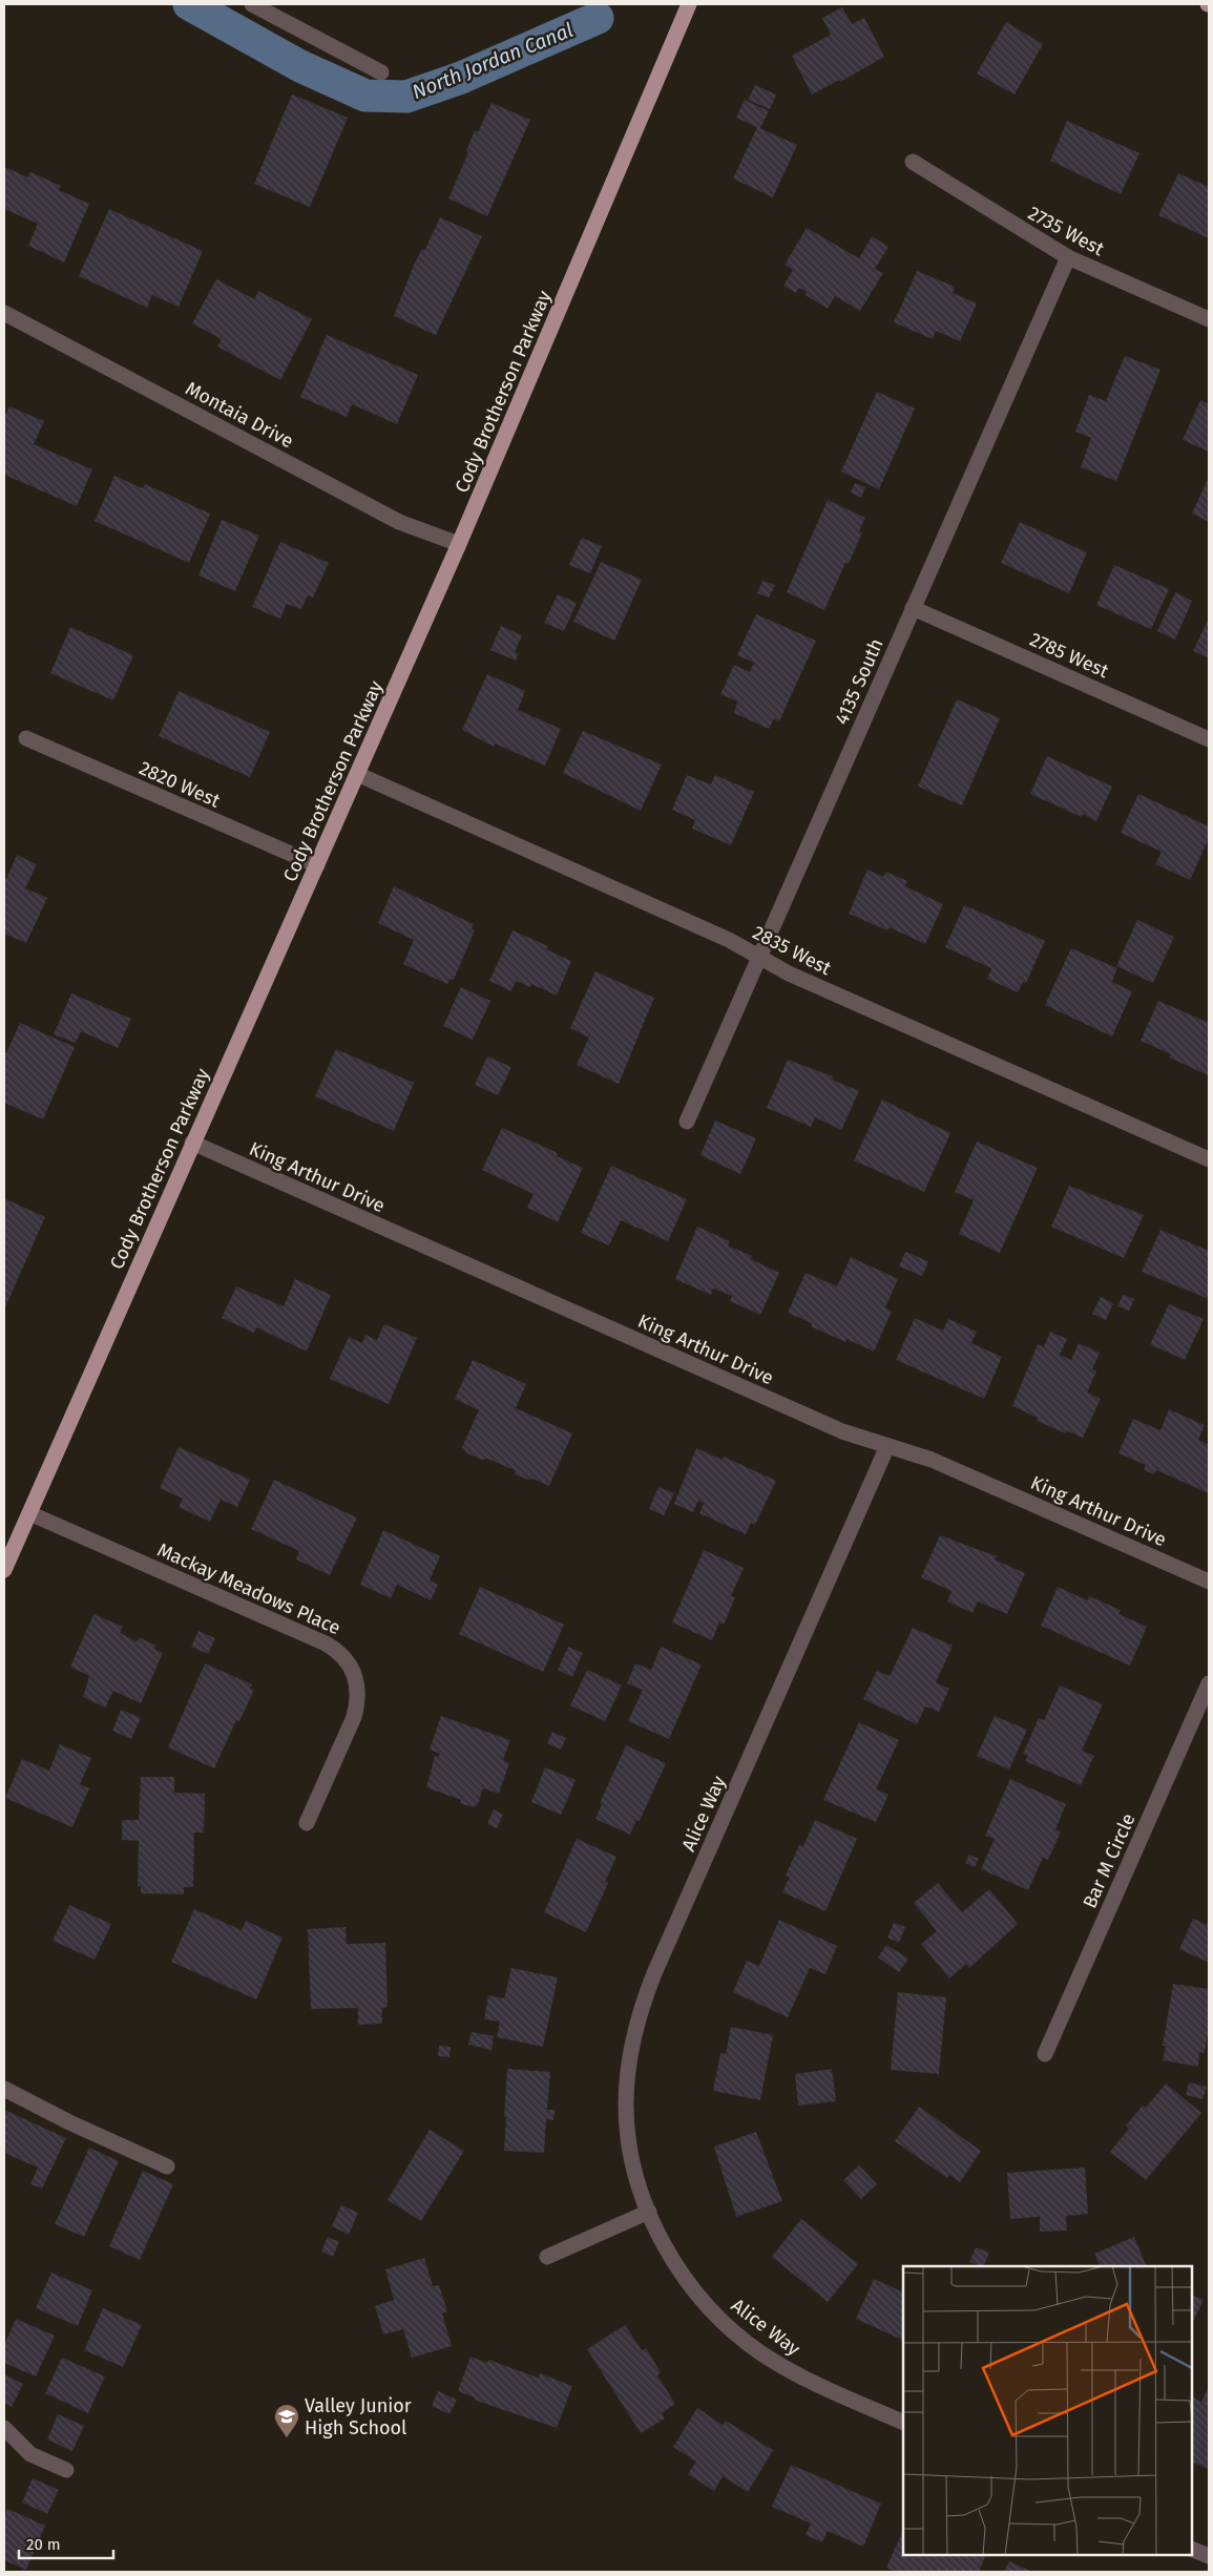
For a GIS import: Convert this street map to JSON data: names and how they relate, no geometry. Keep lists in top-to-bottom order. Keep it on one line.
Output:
{"streets":{"main road":["Cody Brotherson Parkway"],"street":["2735 West","Montaia Drive","2785 West","4135 South","2820 West","2835 West","King Arthur Drive","Mackay Meadows Place","Alice Way","Bar M Circle"]},"crossings":[["2735 West","4135 South"],["Cody Brotherson Parkway","Montaia Drive"],["Cody Brotherson Parkway","2820 West"],["Cody Brotherson Parkway","2835 West"],["Cody Brotherson Parkway","King Arthur Drive"],["Cody Brotherson Parkway","Mackay Meadows Place"],["2785 West","4135 South"],["4135 South","2835 West"],["King Arthur Drive","Alice Way"]],"water":["North Jordan Canal"],"places":{"school or university":["Valley Junior High School"]},"scale_bar":"20 m"}
